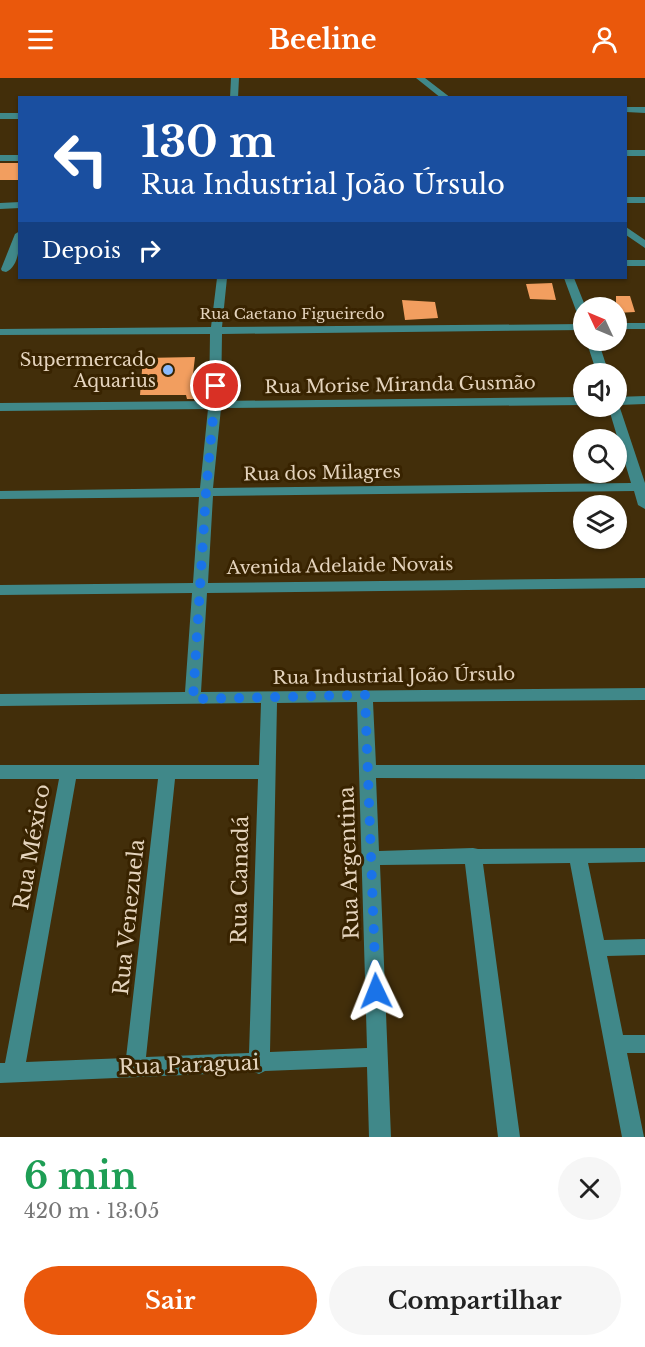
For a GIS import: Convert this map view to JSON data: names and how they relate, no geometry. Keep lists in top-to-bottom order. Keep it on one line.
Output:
{"streets":{"street":["Rua Caetano Figueiredo","Rua Morise Miranda Gusmão","Rua dos Milagres","Avenida Adelaide Novais","Rua Industrial João Úrsulo","Rua México","Rua Argentina","Rua Canadá","Rua Venezuela","Rua Paraguai"]},"crossings":[["Rua Industrial João Úrsulo","Rua Argentina"],["Rua Industrial João Úrsulo","Rua Canadá"],["Rua México","Rua Paraguai"],["Rua Argentina","Rua Paraguai"],["Rua Canadá","Rua Paraguai"],["Rua Venezuela","Rua Paraguai"]],"places":["Supermercado Aquarius"],"north":"top left","page":{"header":"Beeline","turn":["130 m","Rua Industrial João Úrsulo"],"then":"Depois","heading":["6 min","420 m · 13:05"],"buttons":["Sair","Compartilhar"]}}
